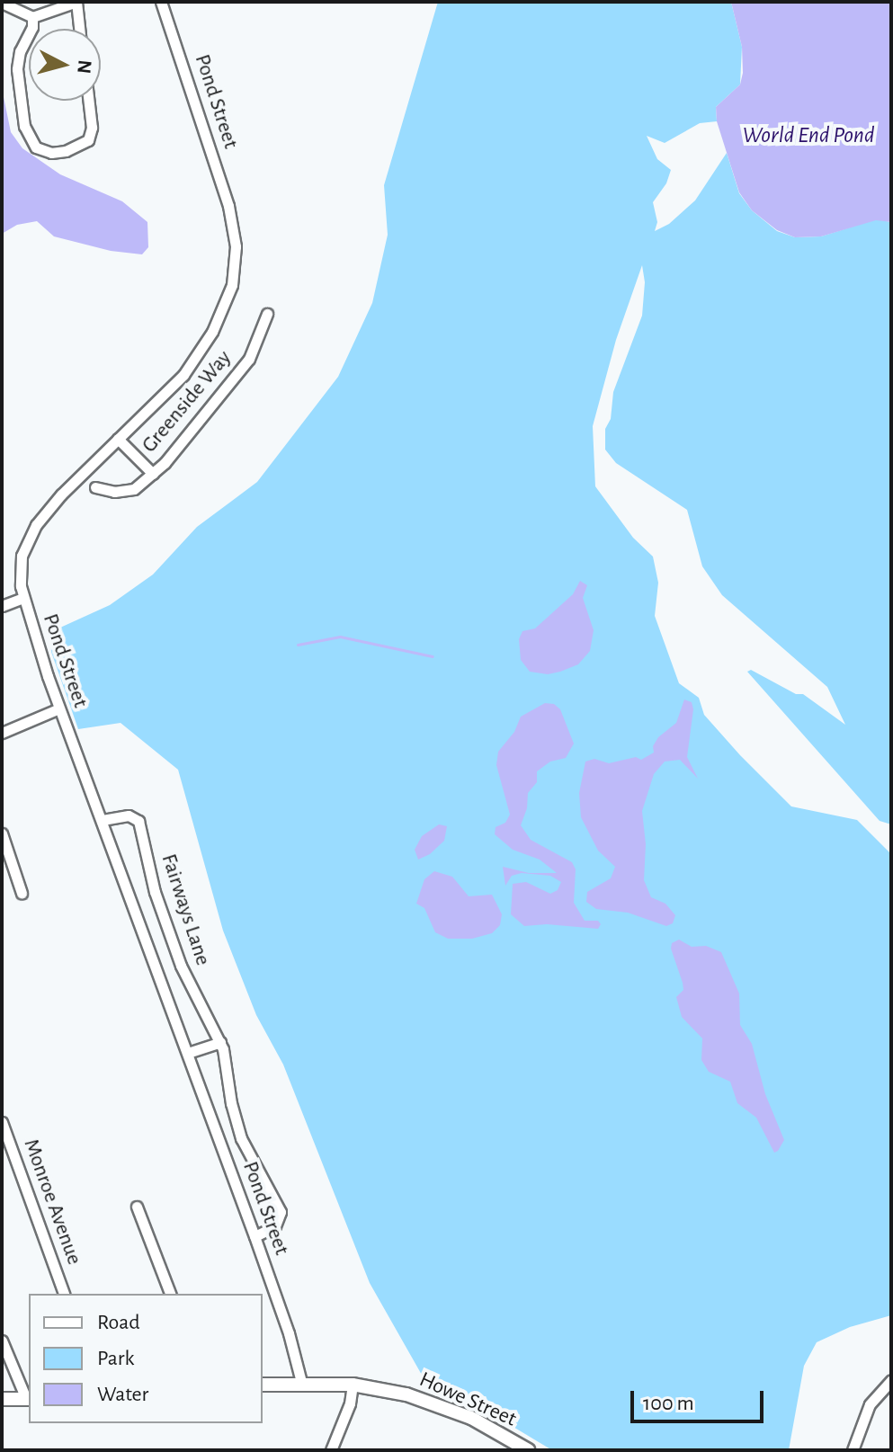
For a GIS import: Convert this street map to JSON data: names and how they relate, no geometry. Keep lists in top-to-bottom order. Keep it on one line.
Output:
{"streets":{"main road":["Howe Street"],"street":["Pond Street","Greenside Way","Fairways Lane","Monroe Avenue"]},"crossings":[["Pond Street","Greenside Way"],["Pond Street","Fairways Lane"],["Pond Street","Howe Street"]],"water":["World End Pond"],"legend":["Road","Park","Water"],"scale_bar":"100 m","north":"right"}
